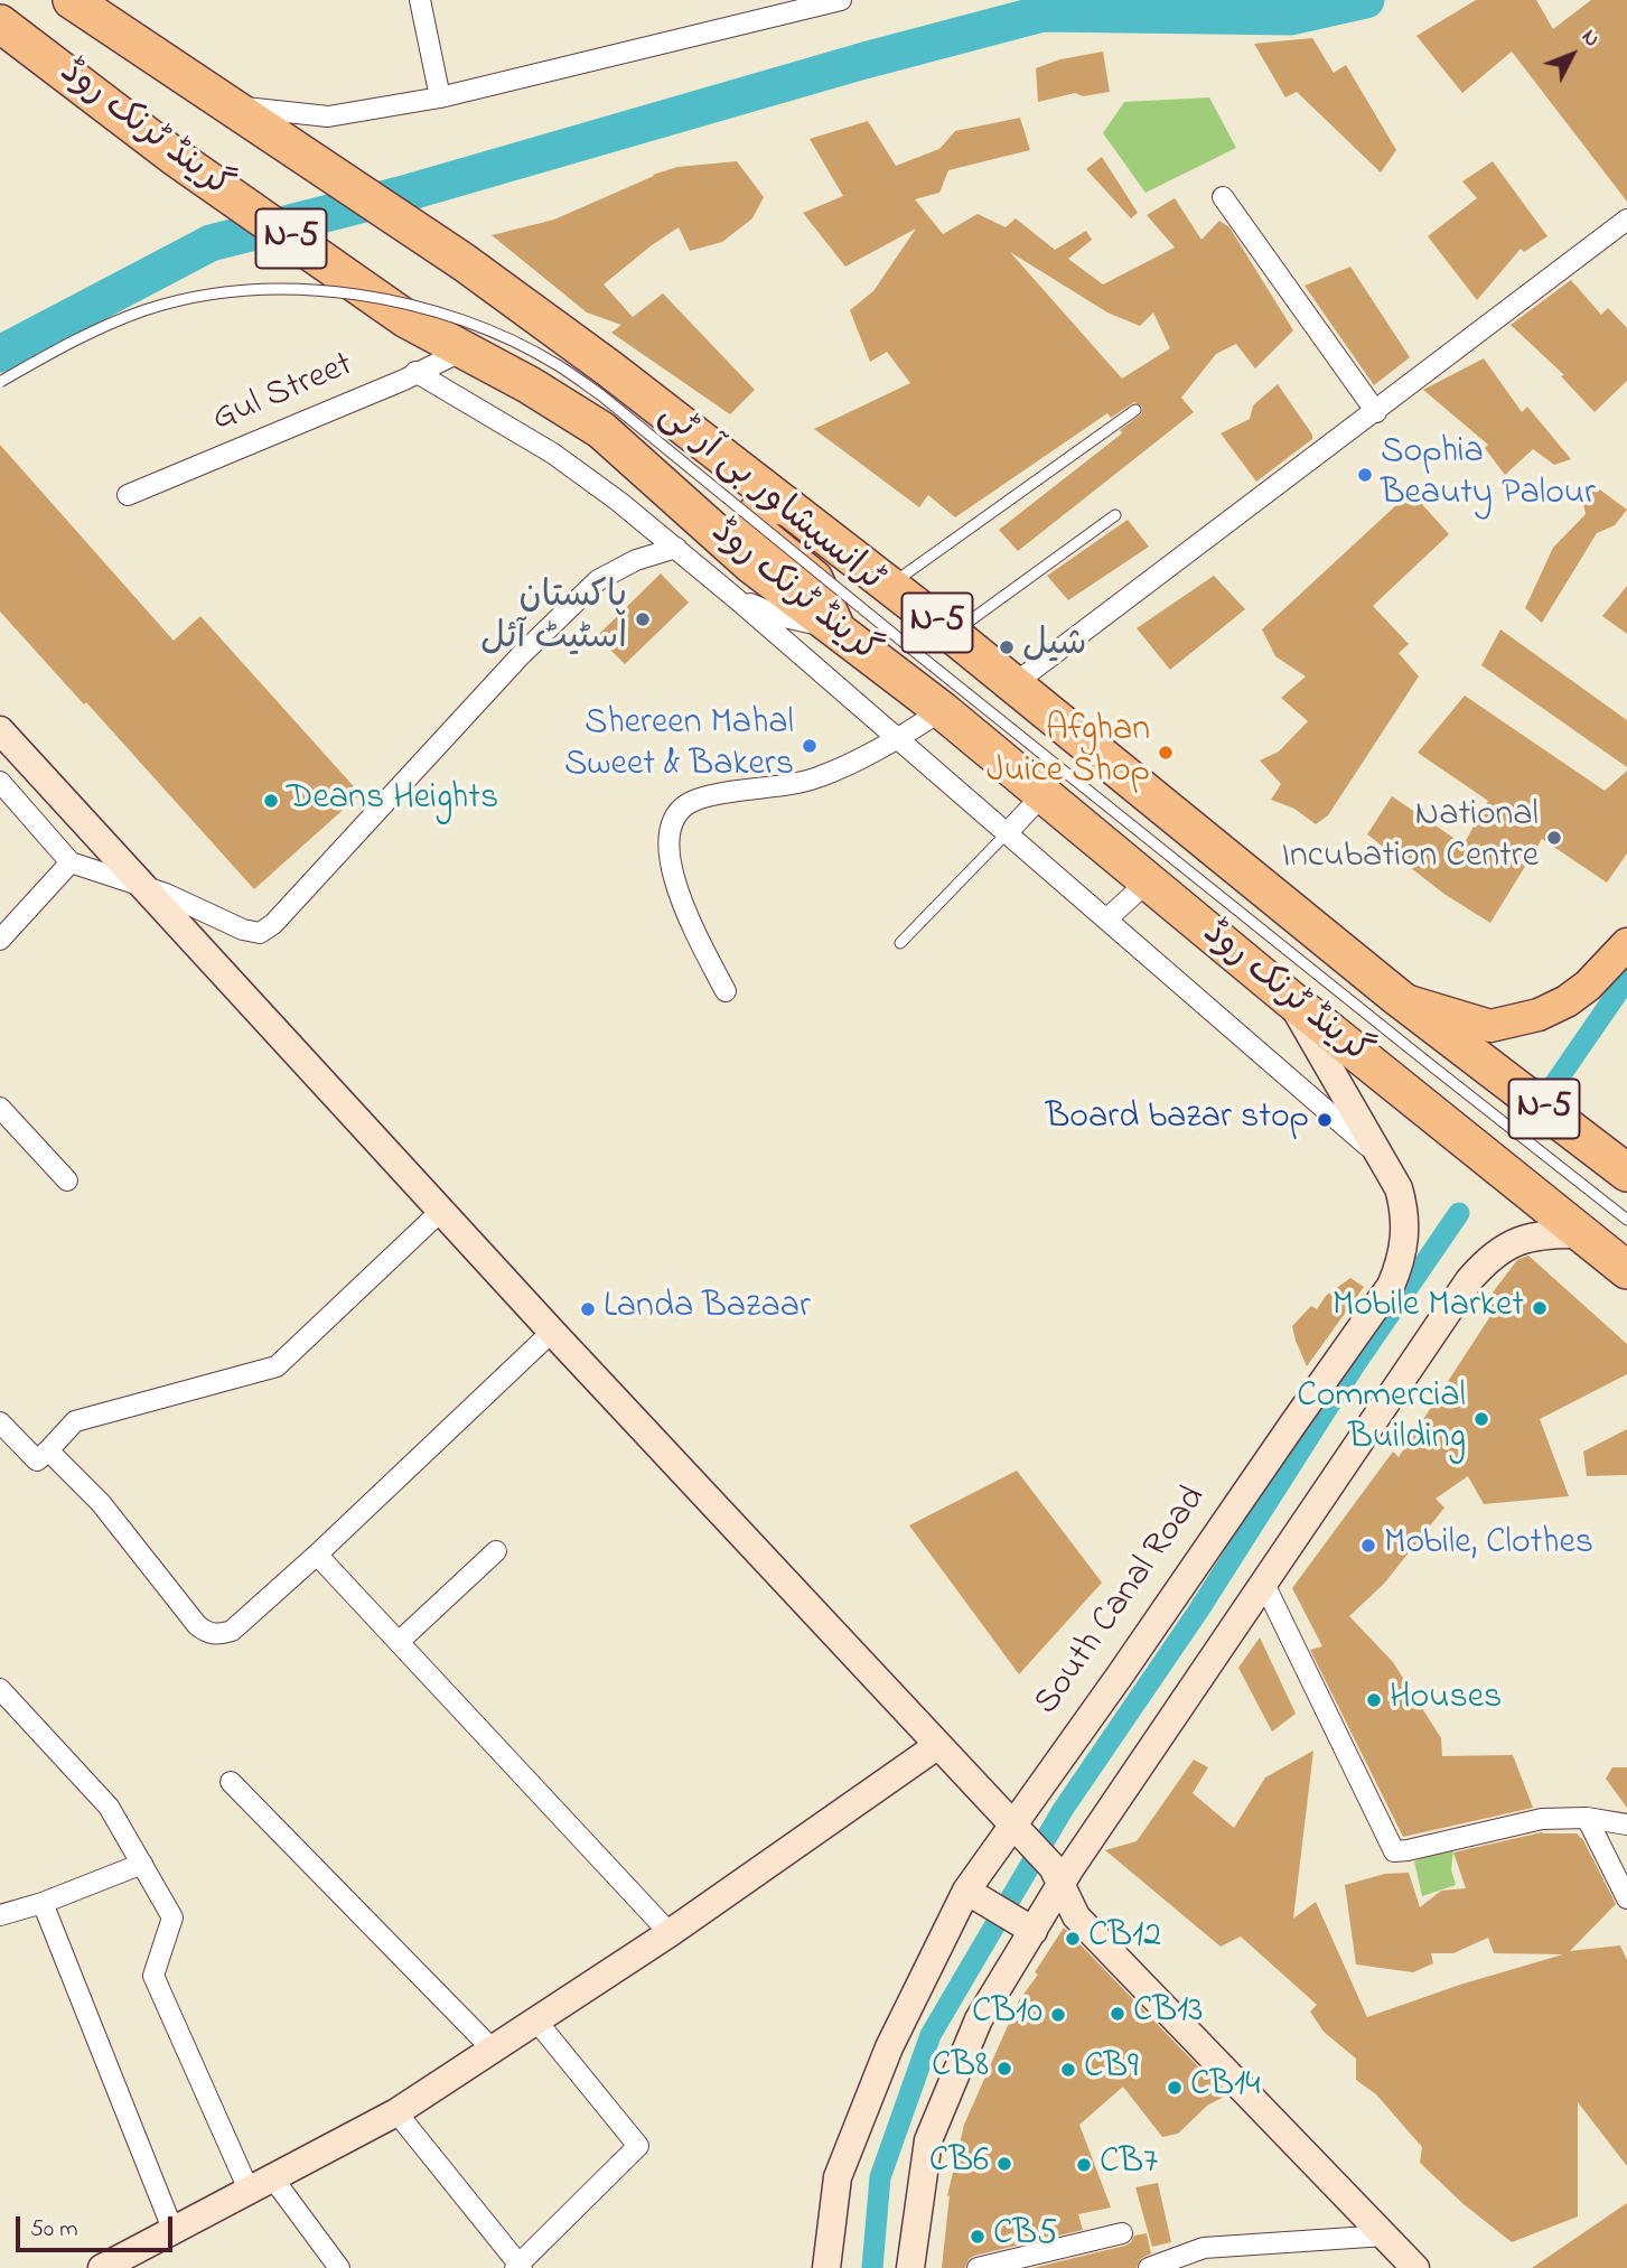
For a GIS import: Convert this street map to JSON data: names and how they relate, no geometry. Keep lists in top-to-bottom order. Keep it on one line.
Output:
{"streets":{"highway":["گرینڈ ٹرنک روڈ","N-5"],"street":["Gul Street","South Canal Road"],"lane":["ٹرانسپشاور بی آر ٹی"]},"crossings":[["گرینڈ ٹرنک روڈ","Gul Street"],["گرینڈ ٹرنک روڈ","South Canal Road"]],"places":["Sophia Beauty Palour","پاکستان اسٹیٹ آئل","شیل","Shereen Mahal Sweet & Bakers","Afghan Juice Shop","Deans Heights","National Incubation Centre","Board bazar stop","Mobile Market","Landa Bazaar","Commercial Building","Mobile, Clothes","Houses","CB12","CB13","CB10","CB8","CB9","CB14","CB6","CB7","CB5"],"scale_bar":"50 m","north":"top right"}
